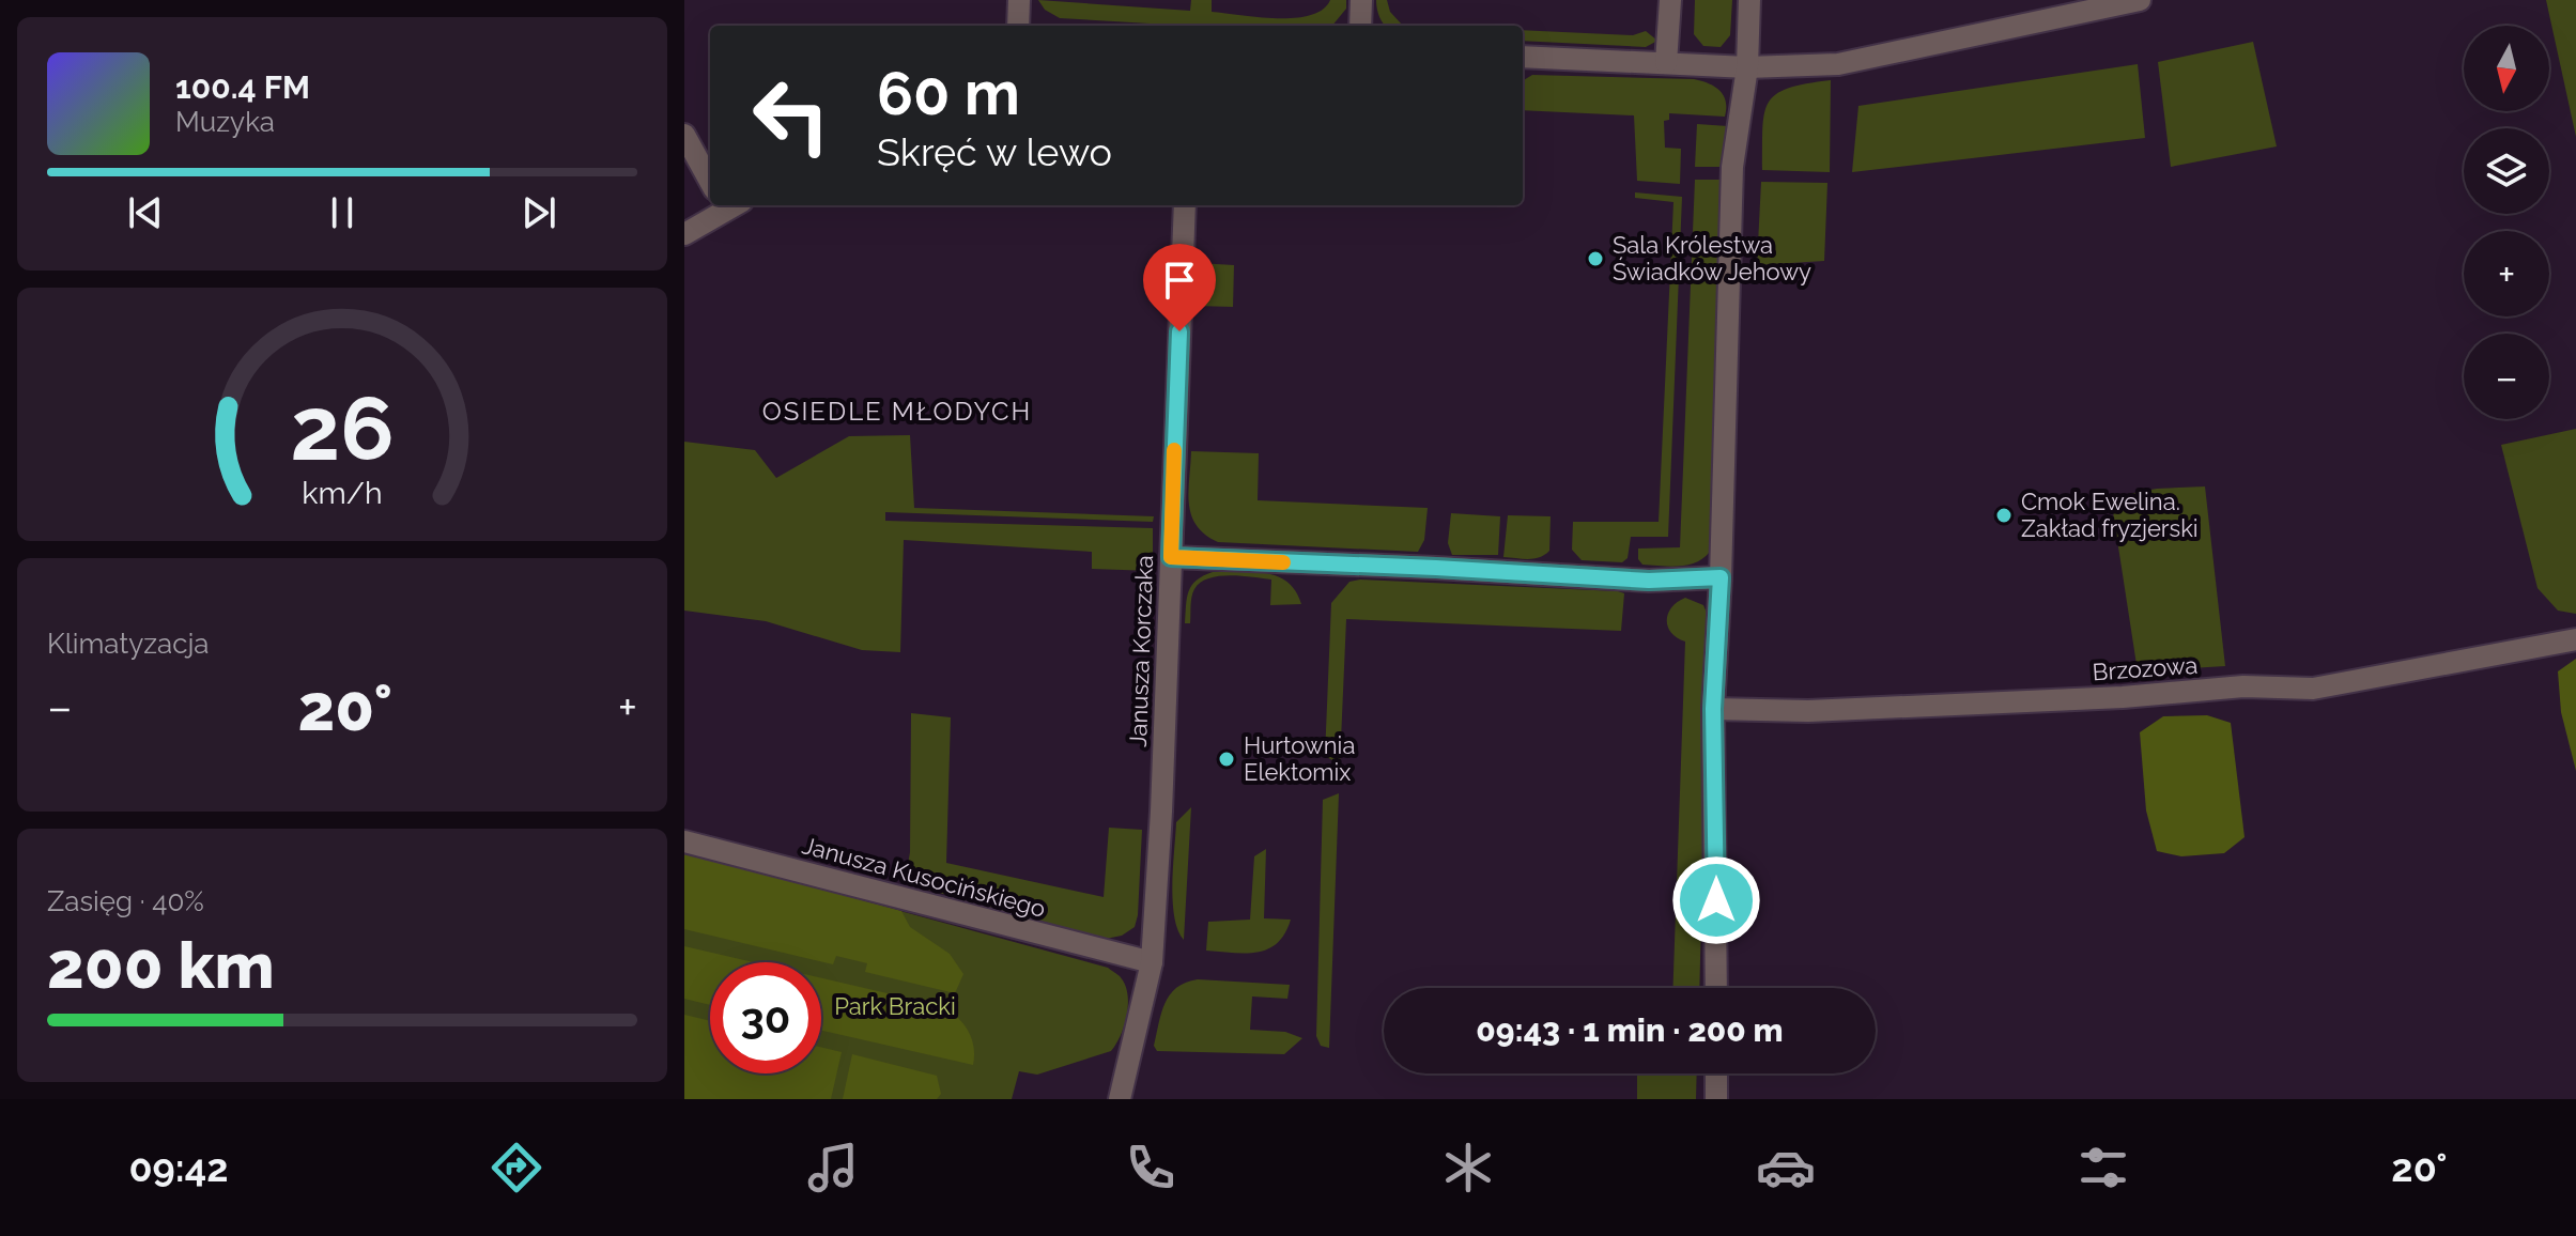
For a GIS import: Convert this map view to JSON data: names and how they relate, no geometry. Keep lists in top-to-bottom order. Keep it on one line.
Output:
{"streets":{"street":["Janusza Korczaka","Brzozowa","Janusza Kusocińskiego"]},"crossings":[["Janusza Korczaka","Janusza Kusocińskiego"]],"districts":["OSIEDLE MŁODYCH"],"parks":["Park Bracki"],"places":["Sala Królestwa Świadków Jehowy","Cmok Ewelina. Zakład fryzjerski","Hurtownia Elektomix"],"north":"bottom","page":{"map_buttons":["+","−"],"turn":["60 m","Skręć w lewo"],"song":["100.4 FM","Muzyka"],"tile":["Klimatyzacja",["Zasięg · 40%","200 km"]],"heat":["−","20°","+"],"limit":"30","trip":"09:43 · 1 min · 200 m","tabs":["09:42","20°"],"gauge":["26","km/h"]}}
